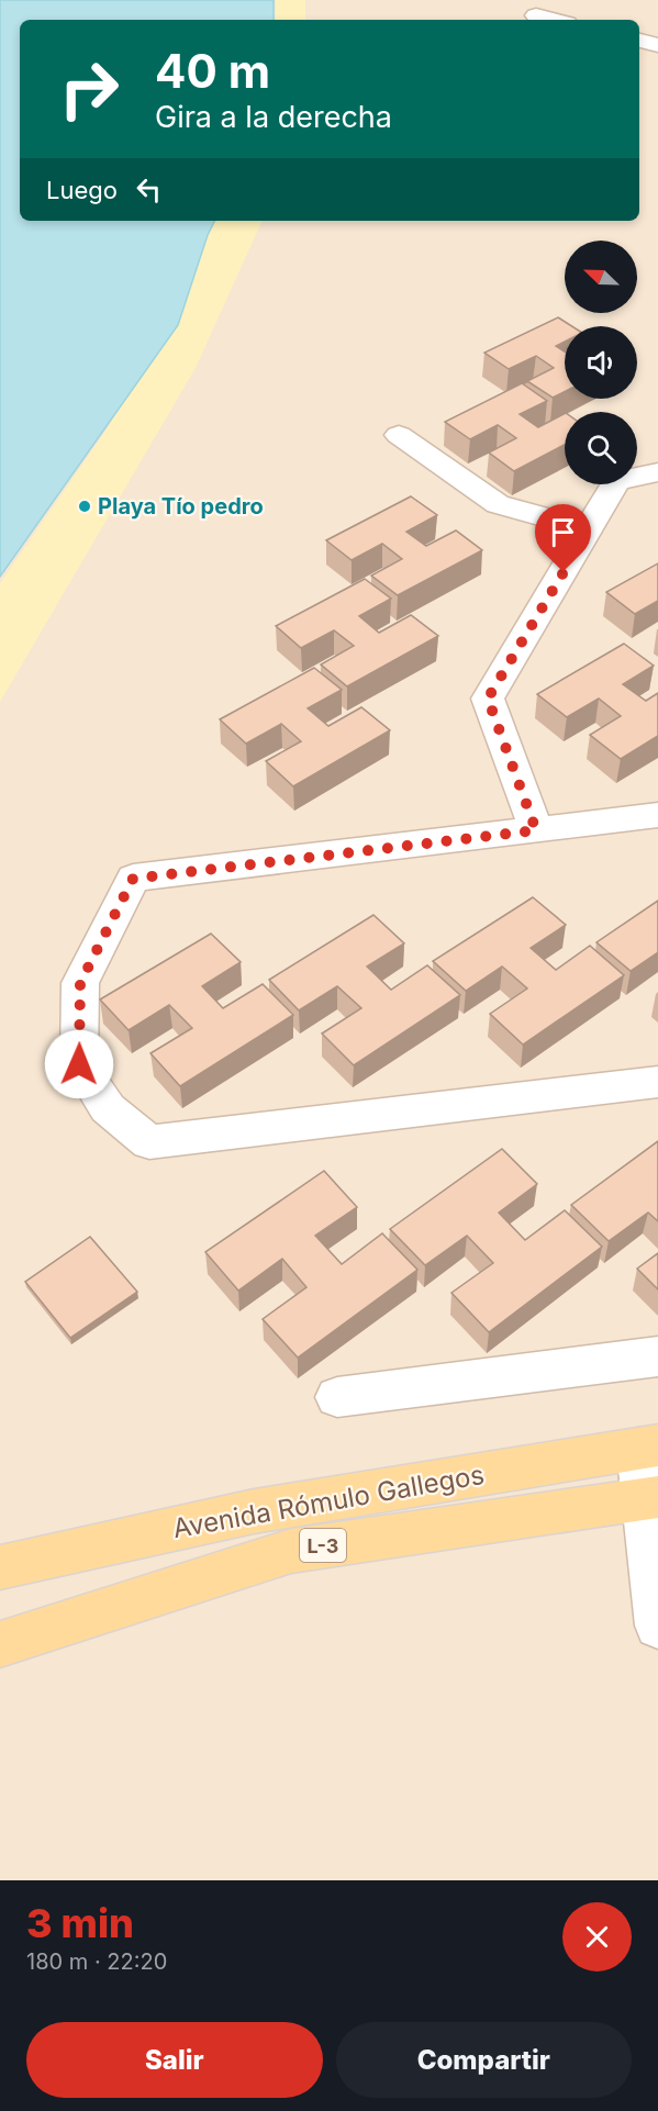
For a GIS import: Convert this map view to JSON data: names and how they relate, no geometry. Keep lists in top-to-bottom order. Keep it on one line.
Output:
{"streets":{"main road":["Avenida Rómulo Gallegos","L-3"]},"places":["Playa Tío pedro"],"north":"top left","page":{"turn":["40 m","Gira a la derecha"],"then":"Luego","heading":["3 min","180 m · 22:20"],"buttons":["Salir","Compartir"]}}
